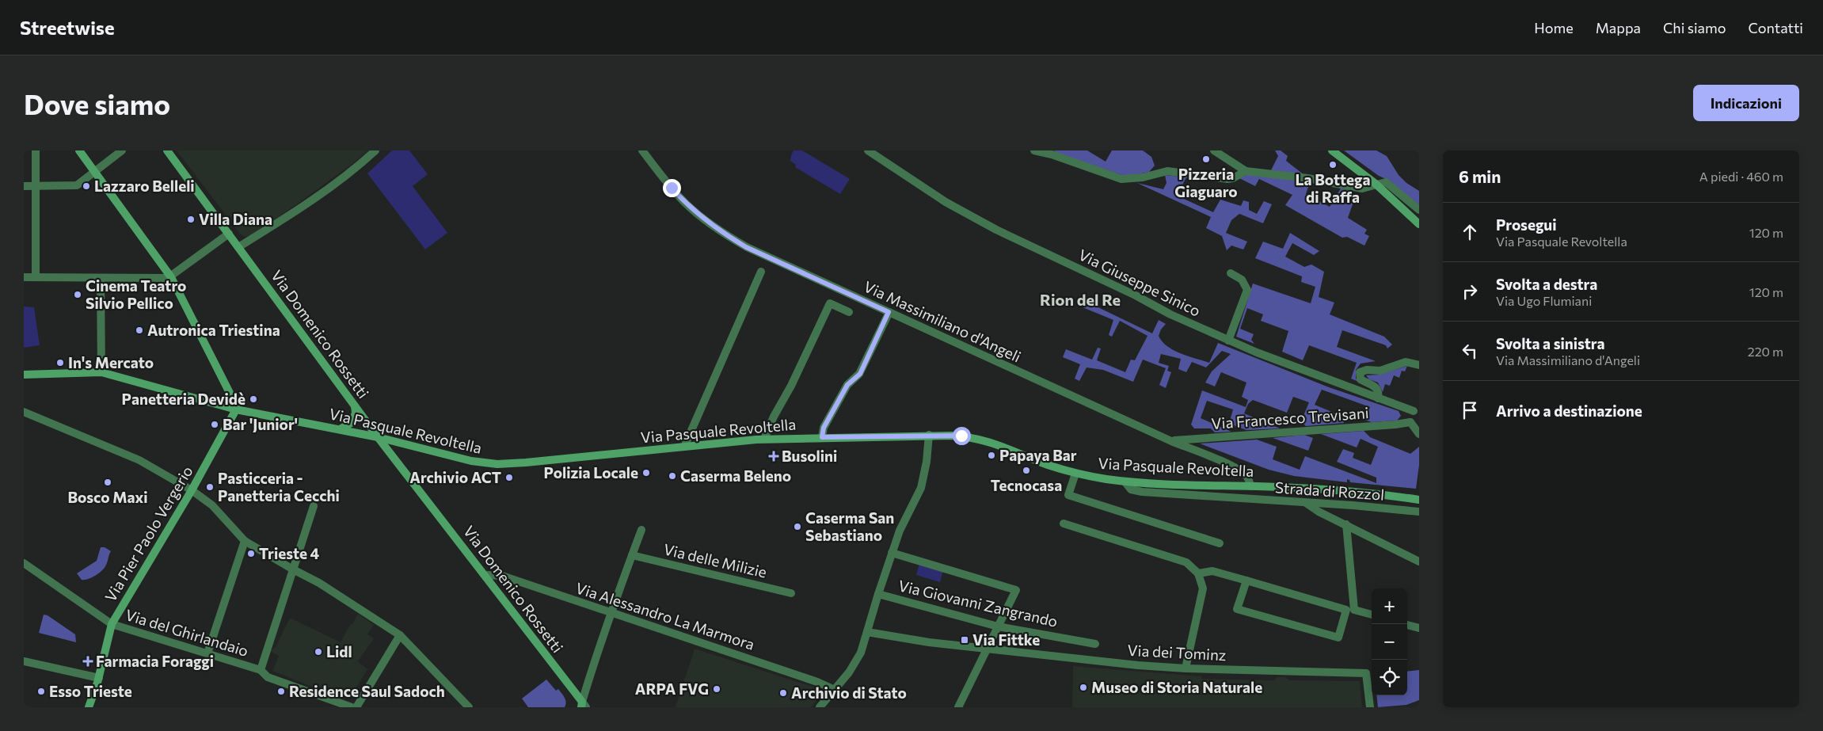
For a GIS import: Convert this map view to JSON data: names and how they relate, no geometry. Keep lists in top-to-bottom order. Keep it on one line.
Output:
{"streets":{"main road":["Via Domenico Rossetti","Via Pasquale Revoltella","Via Pier Paolo Vergerio"],"street":["Via Giuseppe Sinico","Via Massimiliano d'Angeli","Via Francesco Trevisani","Strada di Rozzol","Via delle Milizie","Via Giovanni Zangrando","Via Alessandro La Marmora","Via del Ghirlandaio","Via dei Tominz"]},"crossings":[["Via Giuseppe Sinico","Via Francesco Trevisani"],["Via Massimiliano d'Angeli","Via Francesco Trevisani"],["Via Massimiliano d'Angeli","Via Pasquale Revoltella"],["Via Domenico Rossetti","Via Pasquale Revoltella"],["Via Domenico Rossetti","Via Alessandro La Marmora"],["Via Pasquale Revoltella","Strada di Rozzol"],["Via Pasquale Revoltella","Via Pier Paolo Vergerio"],["Via Pier Paolo Vergerio","Via del Ghirlandaio"]],"districts":["Rion del Re"],"places":{"other":["Pizzeria Giaguaro","La Bottega di Raffa","Lazzaro Belleli","Villa Diana","Cinema Teatro Silvio Pellico","Autronica Triestina","In's Mercato","Panetteria Devidè","Bar 'Junior'","Papaya Bar","Tecnocasa","Polizia Locale","Caserma Beleno","Archivio ACT","Bosco Maxi","Pasticceria - Panetteria Cecchi","Caserma San Sebastiano","Trieste 4","Lidl","Museo di Storia Naturale","ARPA FVG","Esso Trieste","Residence Saul Sadoch","Archivio di Stato"],"health":["Busolini","Farmacia Foraggi"],"transit":["Via Fittke"]},"page":{"header":"Streetwise","nav":["Home","Mappa","Chi siamo","Contatti"],"buttons":"Indicazioni","title":"Dove siamo","heading":["6 min","A piedi · 460 m"],"list":[["Prosegui","Via Pasquale Revoltella","120 m"],["Svolta a destra","Via Ugo Flumiani","120 m"],["Svolta a sinistra","Via Massimiliano d'Angeli","220 m"],"Arrivo a destinazione"],"map_buttons":["+","−"]}}
